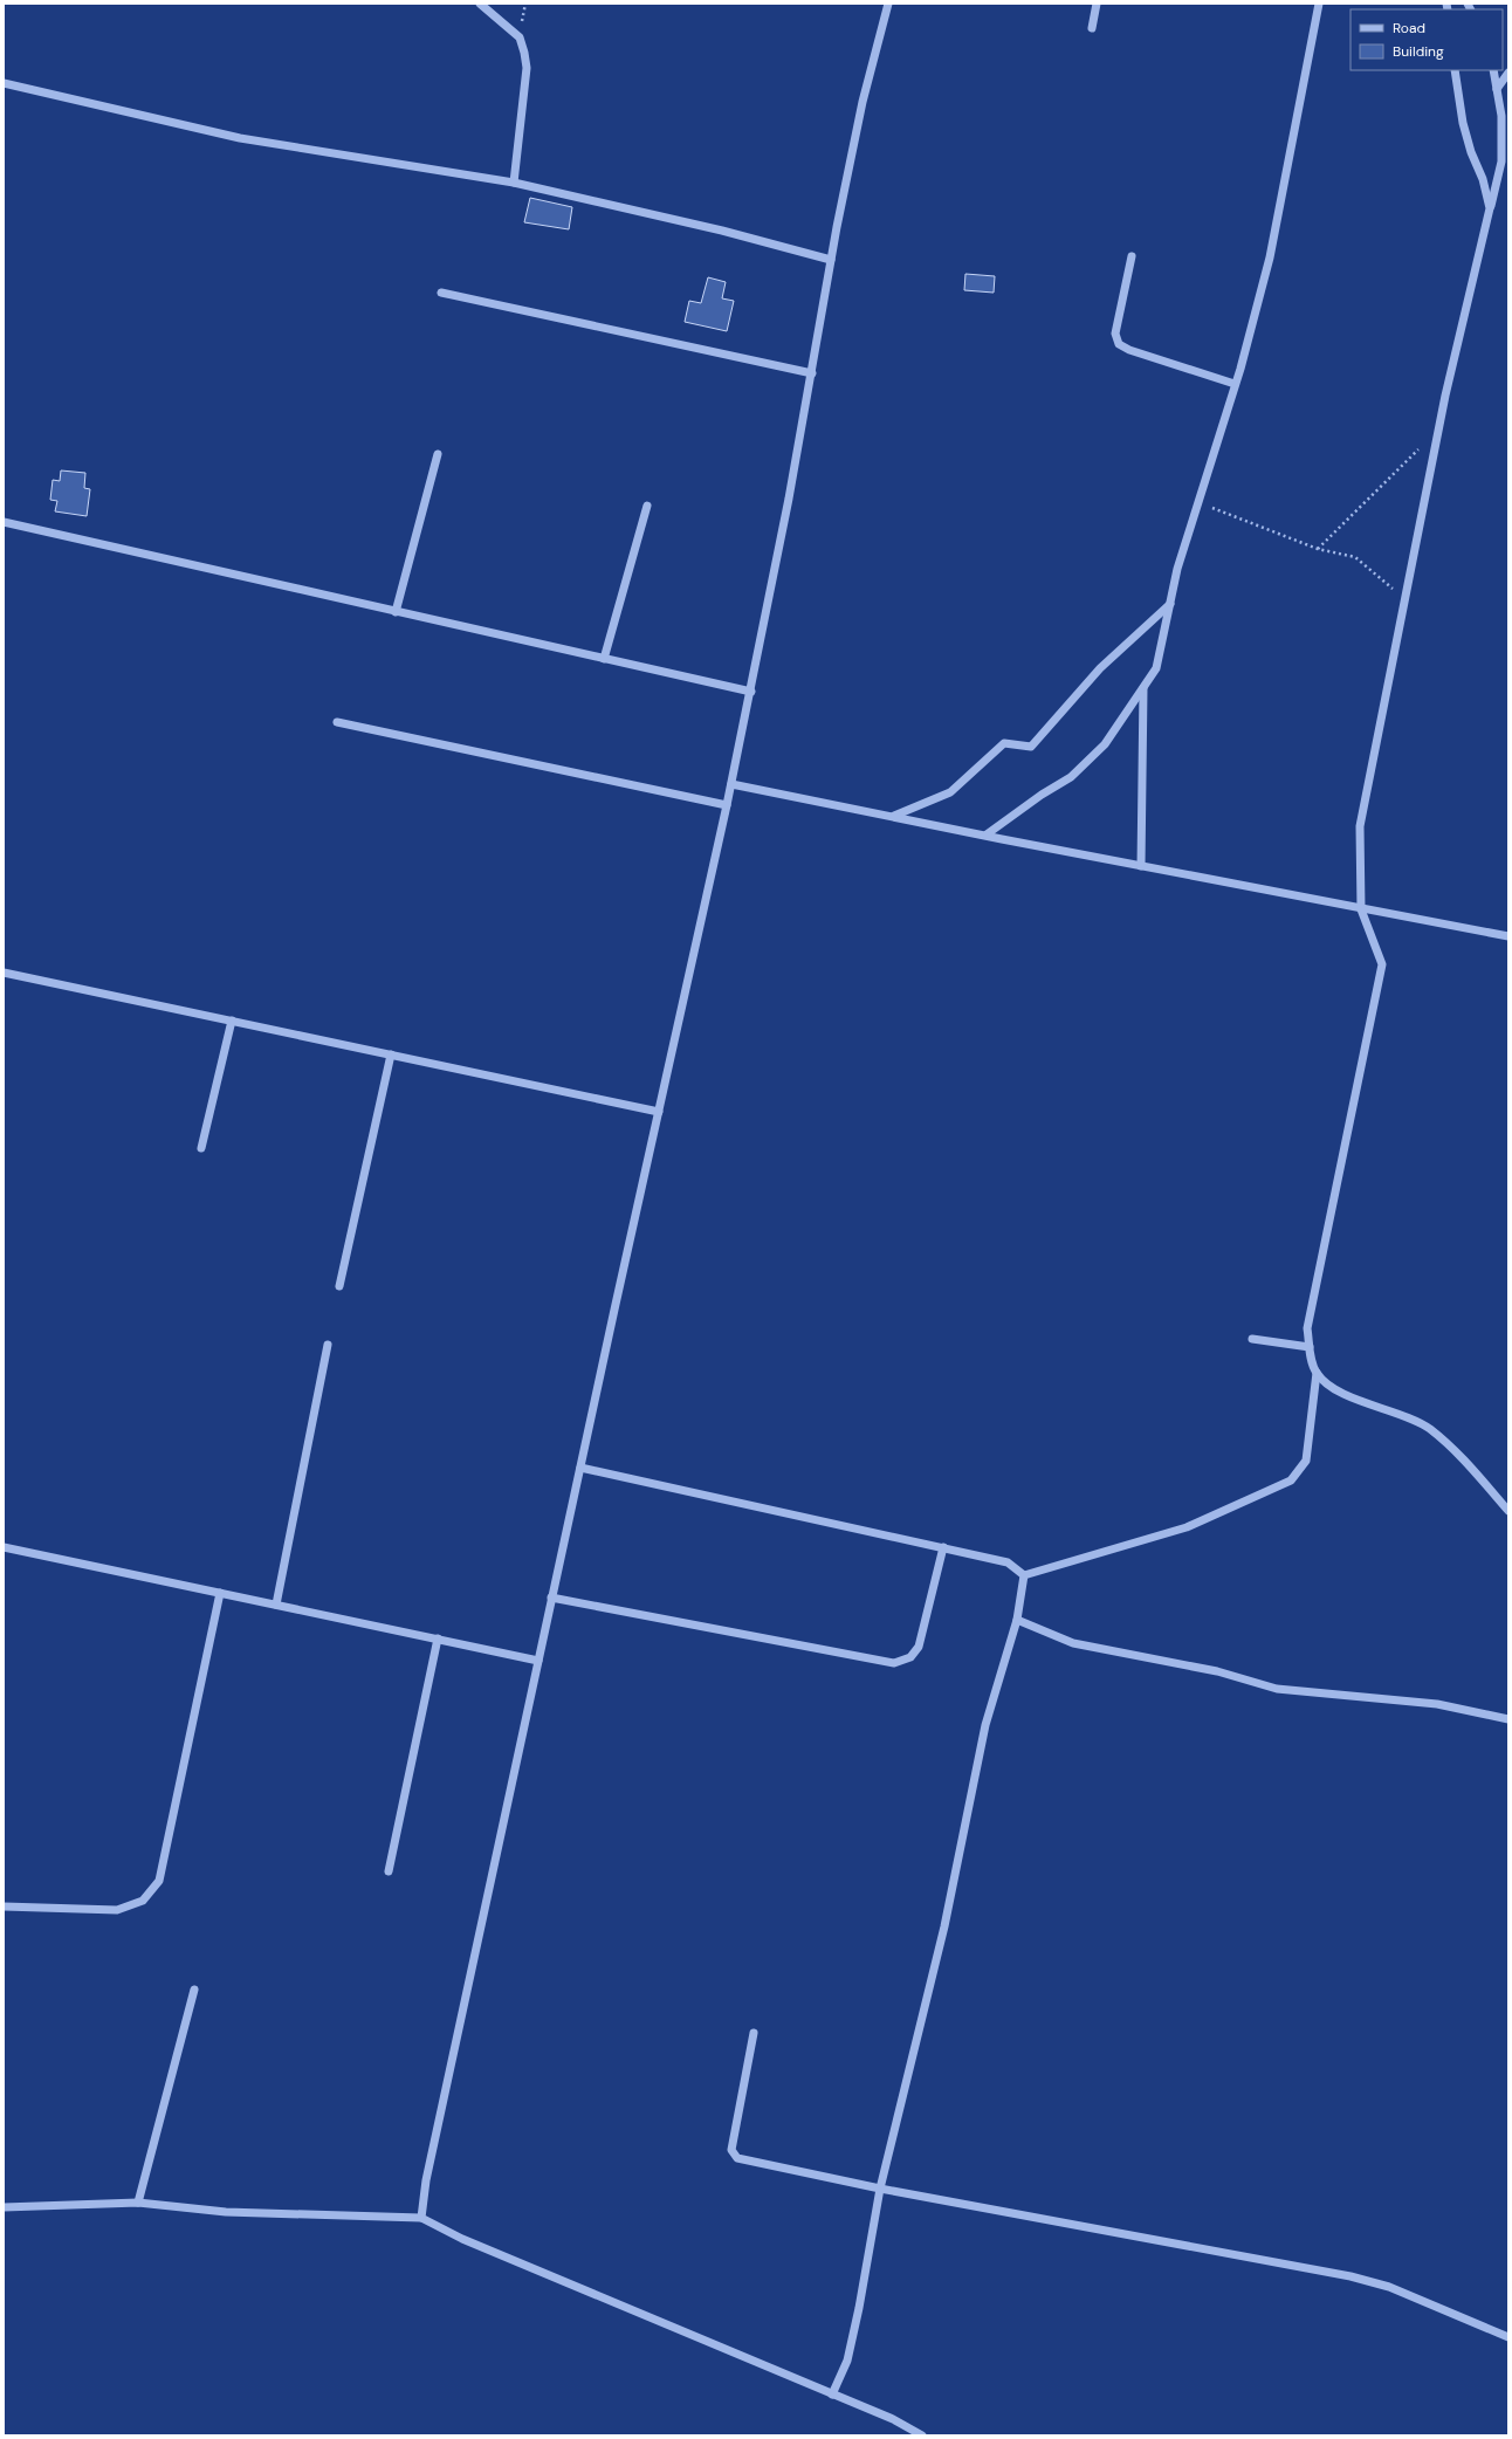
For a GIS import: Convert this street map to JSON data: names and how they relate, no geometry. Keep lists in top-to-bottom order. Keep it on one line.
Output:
{"legend":["Road","Building"]}
